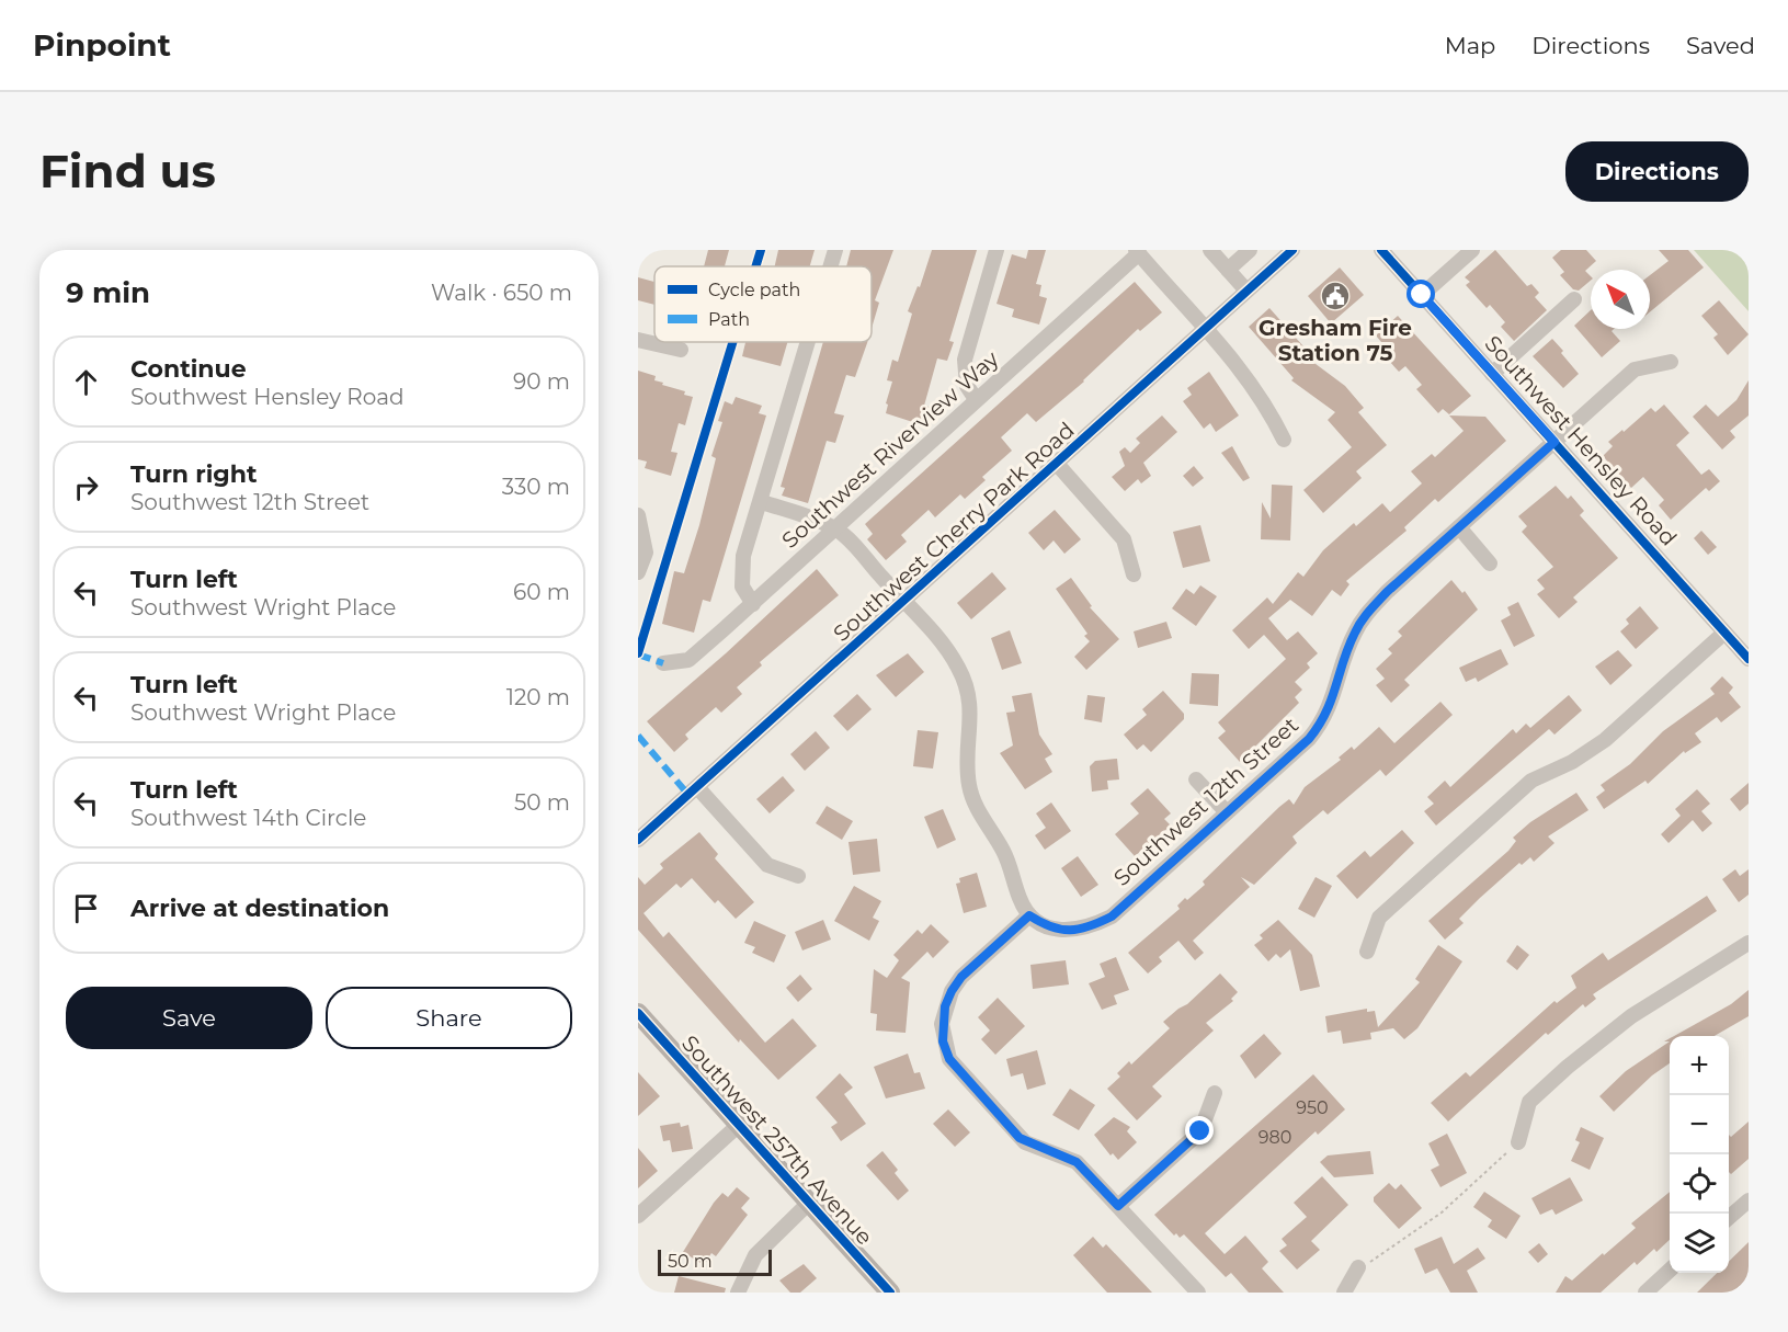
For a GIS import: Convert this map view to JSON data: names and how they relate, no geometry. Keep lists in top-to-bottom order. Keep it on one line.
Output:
{"streets":{"main road":["Southwest 257th Avenue"],"street":["Southwest Hensley Road","Southwest Riverview Way","Southwest Cherry Park Road","Southwest 12th Street"]},"crossings":[["Southwest Hensley Road","Southwest 12th Street"]],"places":{"public building":["Gresham Fire Station 75"]},"house_numbers":["950","980"],"legend":["Cycle path","Path"],"scale_bar":"50 m","north":"top left","page":{"header":"Pinpoint","nav":["Map","Directions","Saved"],"buttons":["Directions",["Save","Share"]],"title":"Find us","heading":["9 min","Walk · 650 m"],"list":[["Continue","Southwest Hensley Road","90 m"],["Turn right","Southwest 12th Street","330 m"],["Turn left","Southwest Wright Place","60 m"],["Turn left","Southwest Wright Place","120 m"],["Turn left","Southwest 14th Circle","50 m"],"Arrive at destination"],"map_buttons":["+","−"],"scale":"50 m"}}
